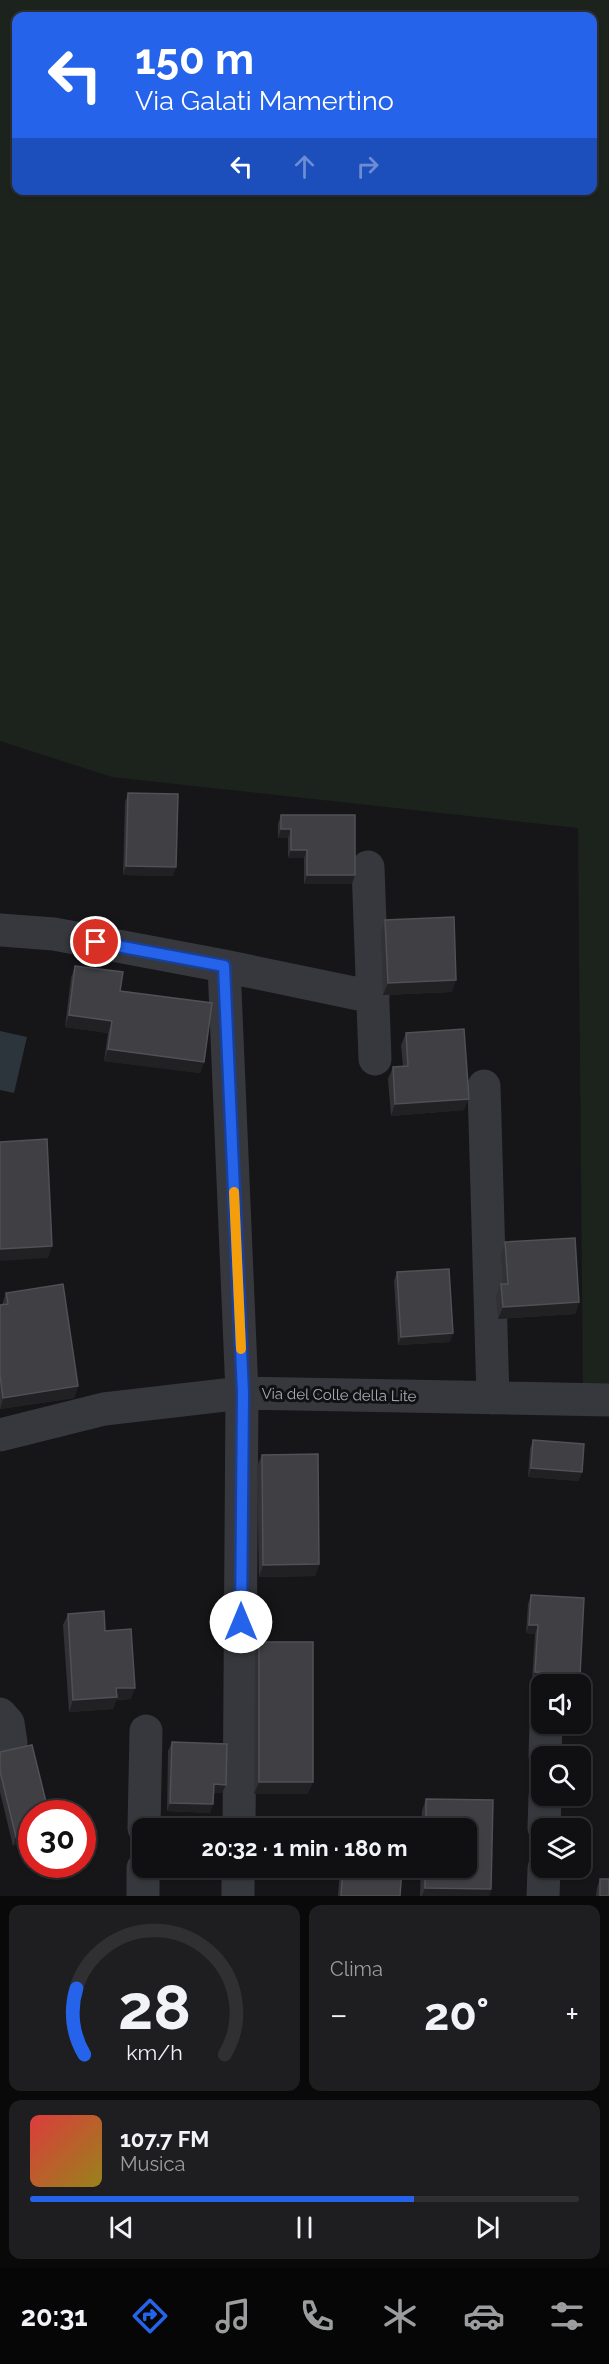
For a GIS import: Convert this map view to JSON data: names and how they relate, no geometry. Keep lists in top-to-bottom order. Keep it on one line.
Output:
{"streets":{"street":["Via del Colle della Lite"]},"page":{"turn":["150 m","Via Galati Mamertino"],"limit":"30","trip":"20:32 · 1 min · 180 m","tile":"Clima","heat":["−","20°","+"],"song":["107.7 FM","Musica"],"tabs":"20:31","gauge":["28","km/h"]}}
